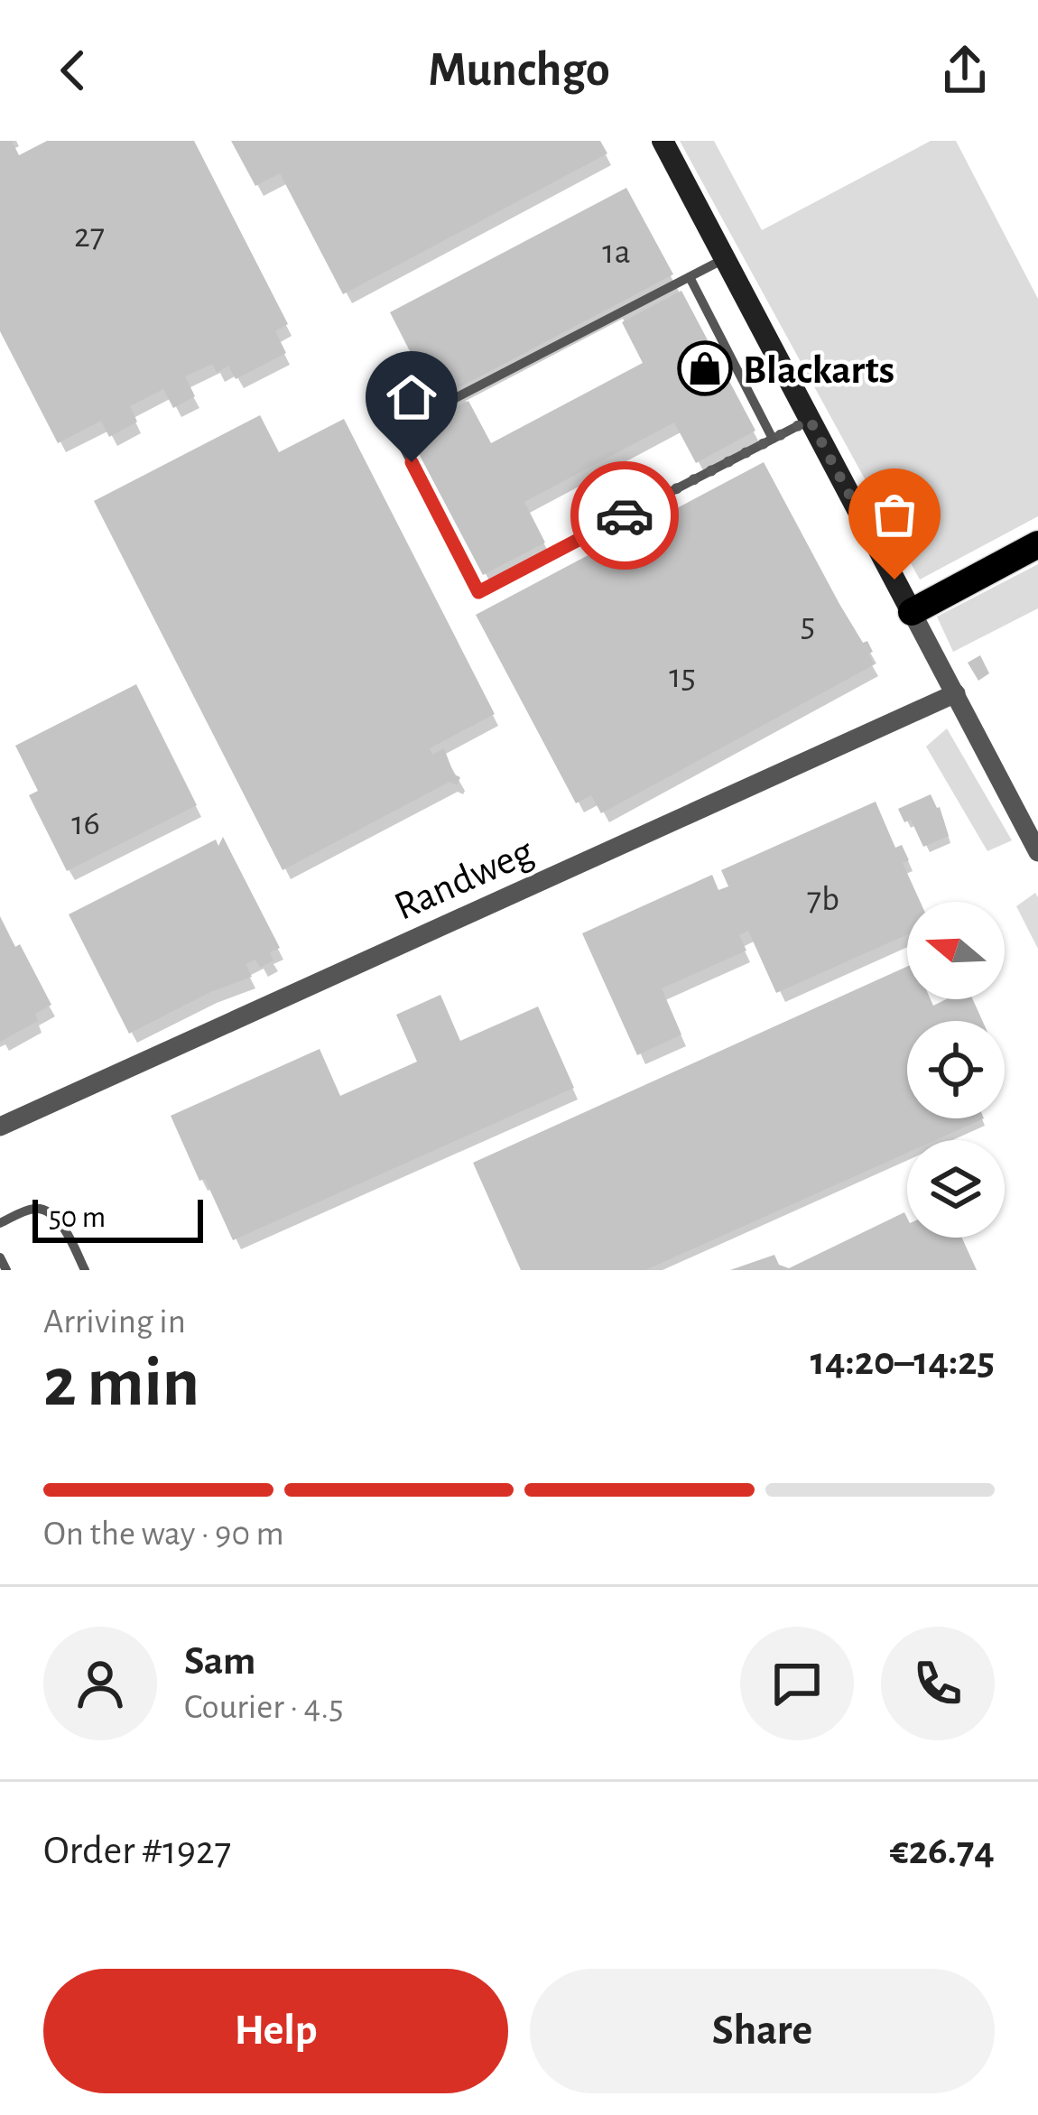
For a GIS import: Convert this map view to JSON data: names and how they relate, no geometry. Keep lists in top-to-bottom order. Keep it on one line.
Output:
{"streets":{"street":["Randweg"]},"places":{"shop":["Blackarts"]},"house_numbers":["27","1a","5","15","16","7b"],"scale_bar":"50 m","north":"left","page":{"header":"Munchgo","scale":"50 m","heading":["2 min","Arriving in","14:20–14:25"],"panel":["Sam","Courier · 4.5","Order #1927","€26.74"],"bar":"On the way · 90 m","buttons":["Help","Share"]}}
